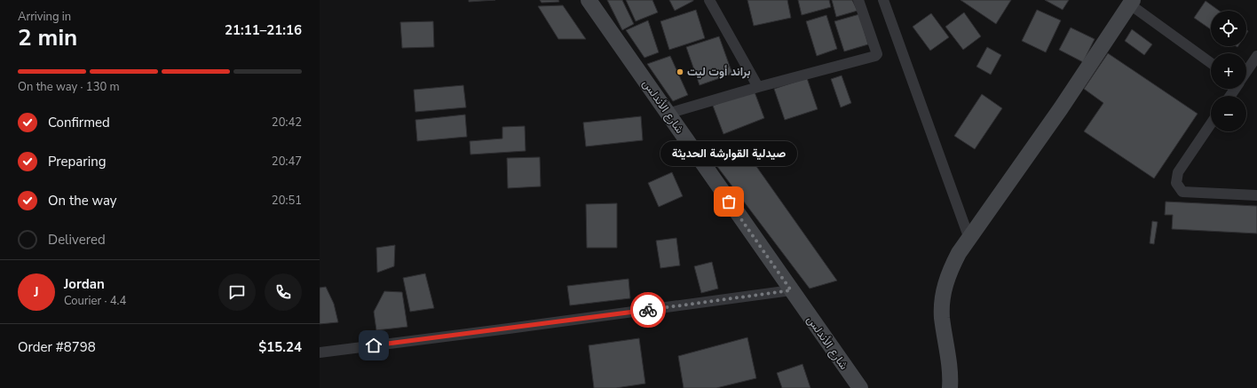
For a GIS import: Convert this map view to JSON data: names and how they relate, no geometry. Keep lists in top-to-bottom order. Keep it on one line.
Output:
{"streets":{"main road":["شارع الأندلس"]},"places":["براند أوت ليت","صيدلية القوارشة الحديثة"],"page":{"heading":["2 min","Arriving in","21:11–21:16"],"panel":["Jordan","Courier · 4.4","Order #8798","$15.24"],"map_buttons":["+","−"],"bar":"On the way · 130 m","list":[["Confirmed","20:42"],["Preparing","20:47"],["On the way","20:51"],"Delivered"],"bubble":"صيدلية القوارشة الحديثة","round":"J"}}
